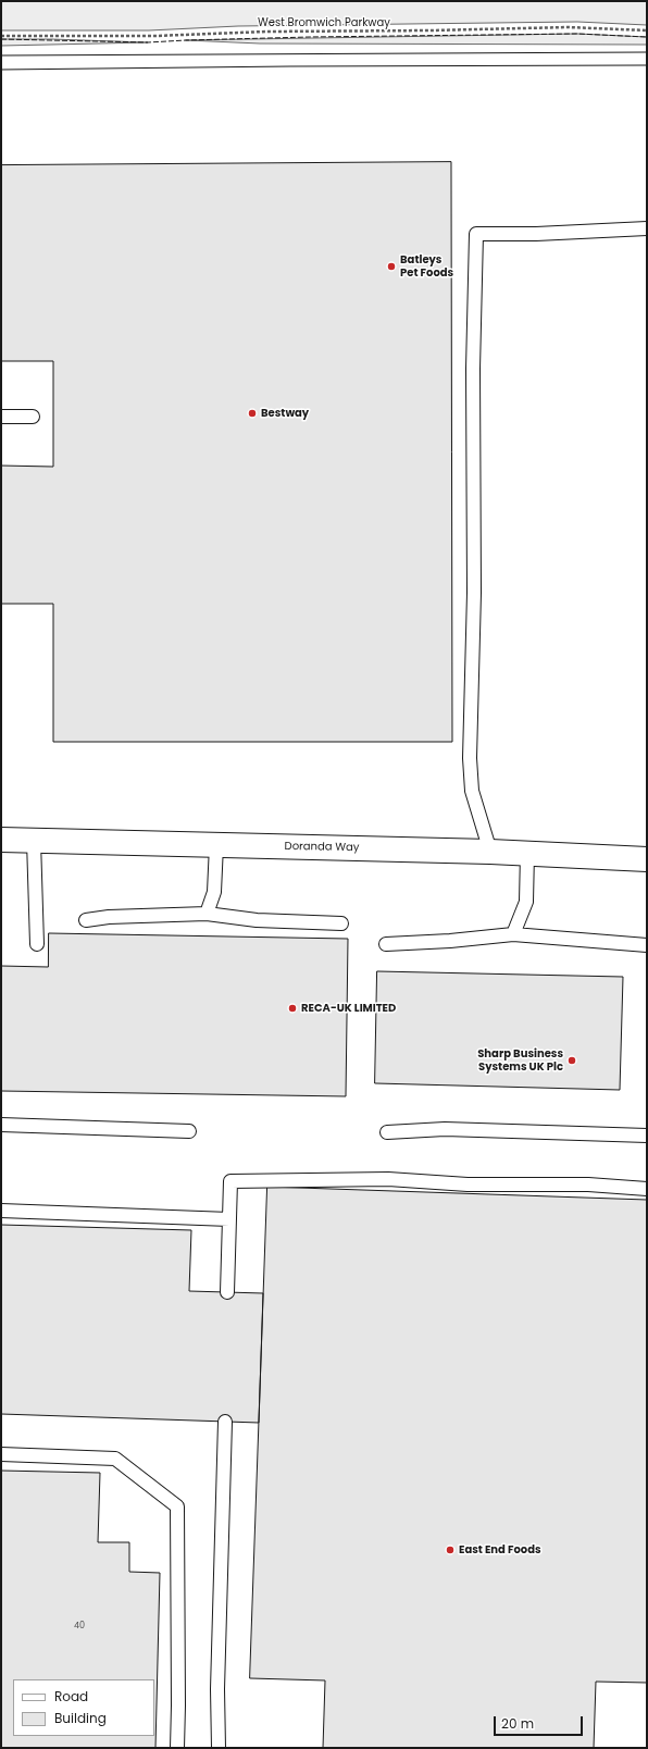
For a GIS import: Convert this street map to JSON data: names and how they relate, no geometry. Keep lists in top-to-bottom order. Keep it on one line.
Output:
{"streets":{"street":["Doranda Way"],"path":["West Bromwich Parkway"]},"places":["Batleys Pet Foods","Bestway","RECA-UK LIMITED","Sharp Business Systems UK Plc","East End Foods"],"house_numbers":["40"],"legend":["Road","Building"],"scale_bar":"20 m"}
